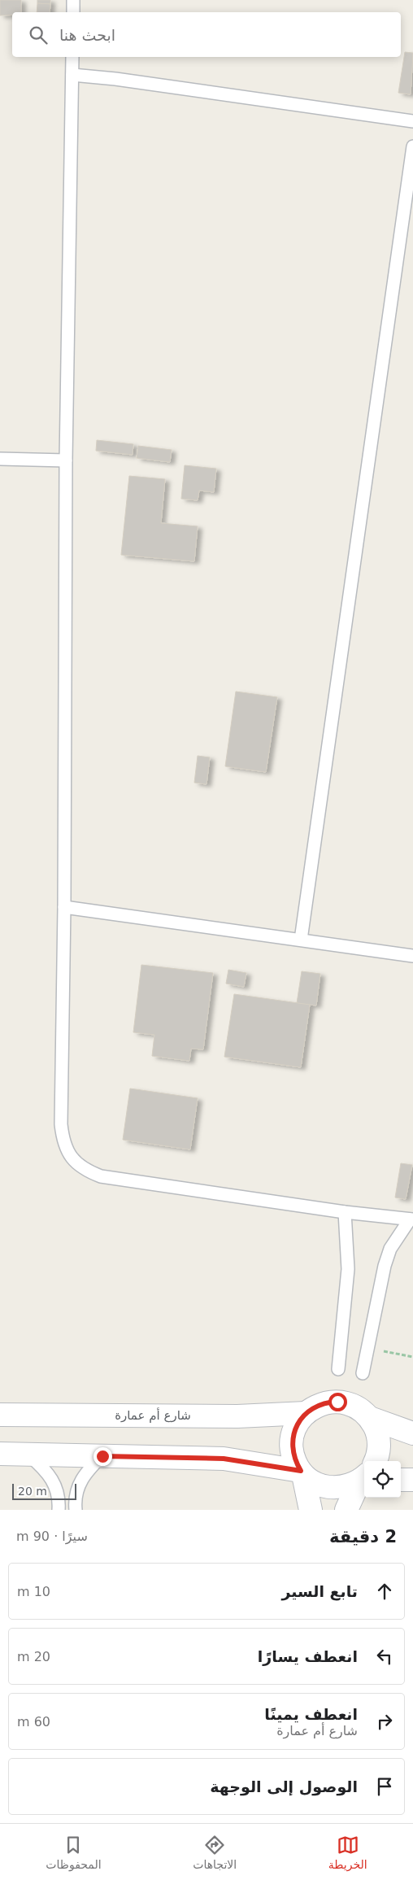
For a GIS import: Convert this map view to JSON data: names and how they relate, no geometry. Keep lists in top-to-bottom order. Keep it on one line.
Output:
{"streets":{"street":["شارع أم عمارة"]},"scale_bar":"20 m","page":{"search":"ابحث هنا","scale":"20 m","heading":["2 دقيقة","سيرًا · 90 m"],"list":[["تابع السير","10 m"],["انعطف يسارًا","20 m"],["انعطف يمينًا","شارع أم عمارة","60 m"],"الوصول إلى الوجهة"],"nav":["الخريطة","الاتجاهات","المحفوظات"]}}
